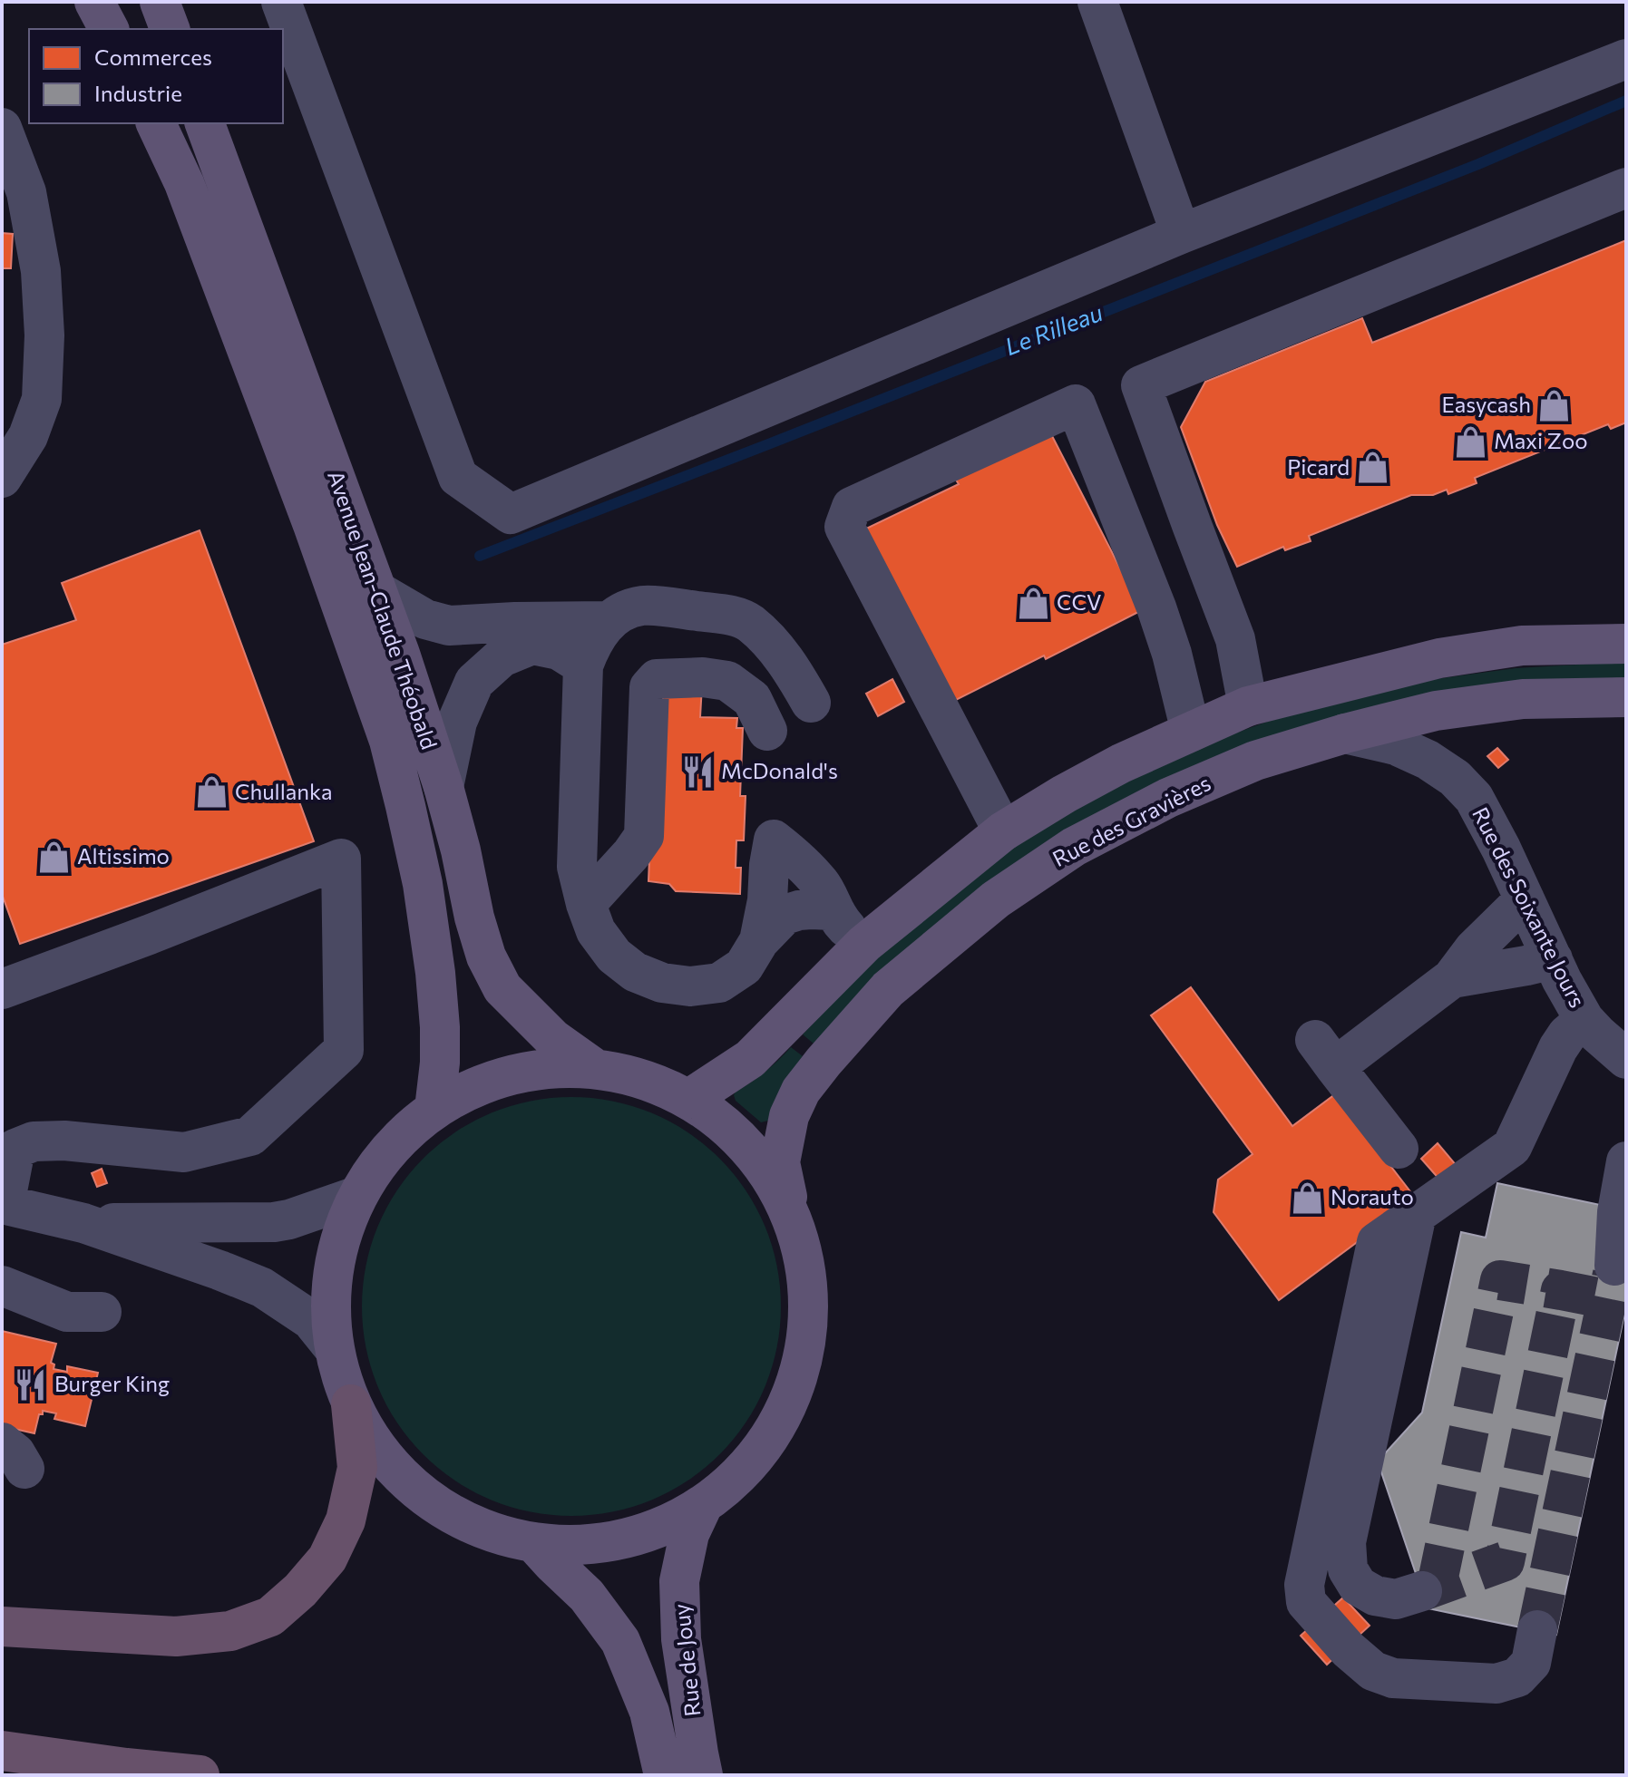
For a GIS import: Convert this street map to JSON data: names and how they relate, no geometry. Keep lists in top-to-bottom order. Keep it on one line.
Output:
{"streets":{"main road":["Avenue Jean-Claude Théobald","Rue des Gravières","Rue de Jouy"],"street":["Rue des Soixante Jours"]},"crossings":[["Rue des Gravières","Rue des Soixante Jours"]],"water":["Le Rilleau"],"places":{"shop":["Easycash","Maxi Zoo","Picard","CCV","Chullanka","Altissimo","Norauto"],"restaurant":["McDonald's","Burger King"]},"legend":["Commerces","Industrie"]}
